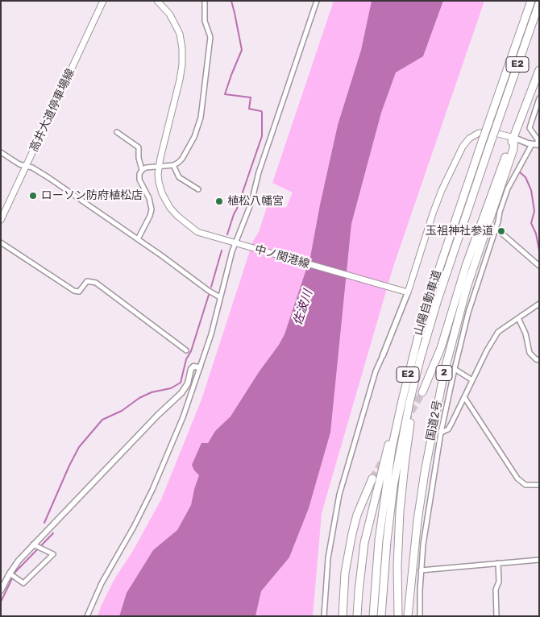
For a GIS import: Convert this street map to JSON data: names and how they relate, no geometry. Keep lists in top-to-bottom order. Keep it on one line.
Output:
{"streets":{"highway":["E2","山陽自動車道","2","国道2号"],"main road":["高井大道停車場線","中ノ関港線"]},"water":["佐波川"],"places":["ローソン防府植松店","植松八幡宮","玉祖神社参道"]}
